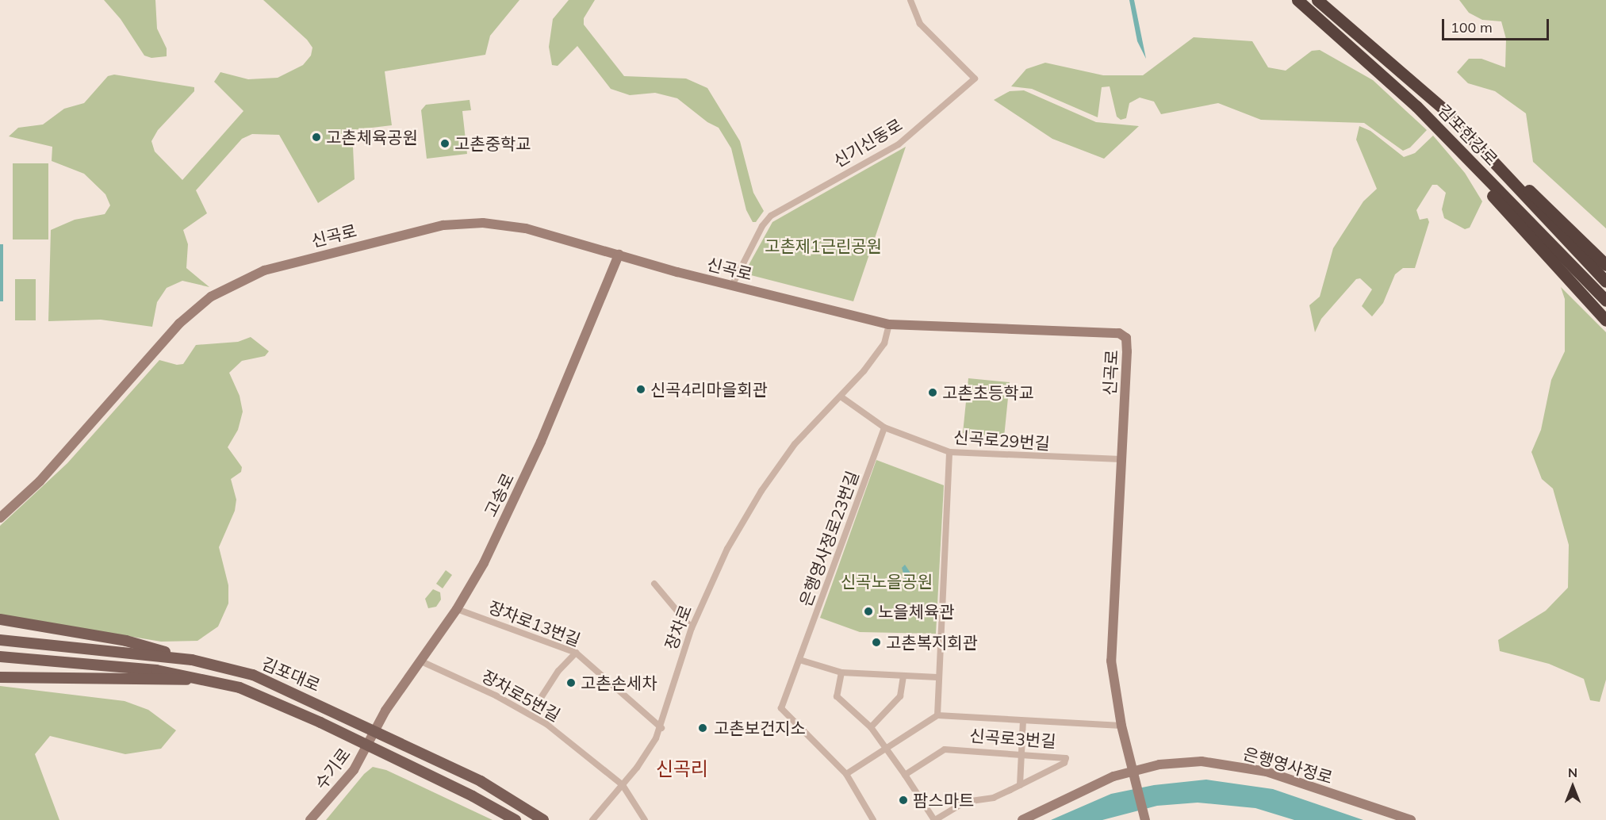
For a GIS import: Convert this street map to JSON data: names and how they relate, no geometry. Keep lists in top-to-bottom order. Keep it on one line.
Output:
{"streets":{"highway":["김포한강로"],"main road":["김포대로"],"street":["신기신동로","신곡로","신곡로29번길","고송로","은행영사정로23번길","장차로13번길","장차로","장차로5번길","신곡로3번길","은행영사정로","수기로"]},"crossings":[["신기신동로","신곡로"],["신곡로","신곡로29번길"],["신곡로","고송로"],["신곡로","신곡로3번길"],["신곡로","은행영사정로"],["신곡로29번길","은행영사정로23번길"],["신곡로29번길","장차로"],["고송로","장차로13번길"],["고송로","김포대로"],["고송로","장차로5번길"],["고송로","수기로"],["장차로13번길","장차로"],["장차로","장차로5번길"],["김포대로","수기로"]],"districts":["신곡리"],"parks":["고촌제1근린공원","신곡노을공원"],"places":["고촌체육공원","고촌중학교","신곡4리마을회관","고촌초등학교","노을체육관","고촌복지회관","고촌손세차","고촌보건지소","팜스마트"],"scale_bar":"100 m","north":"top"}
